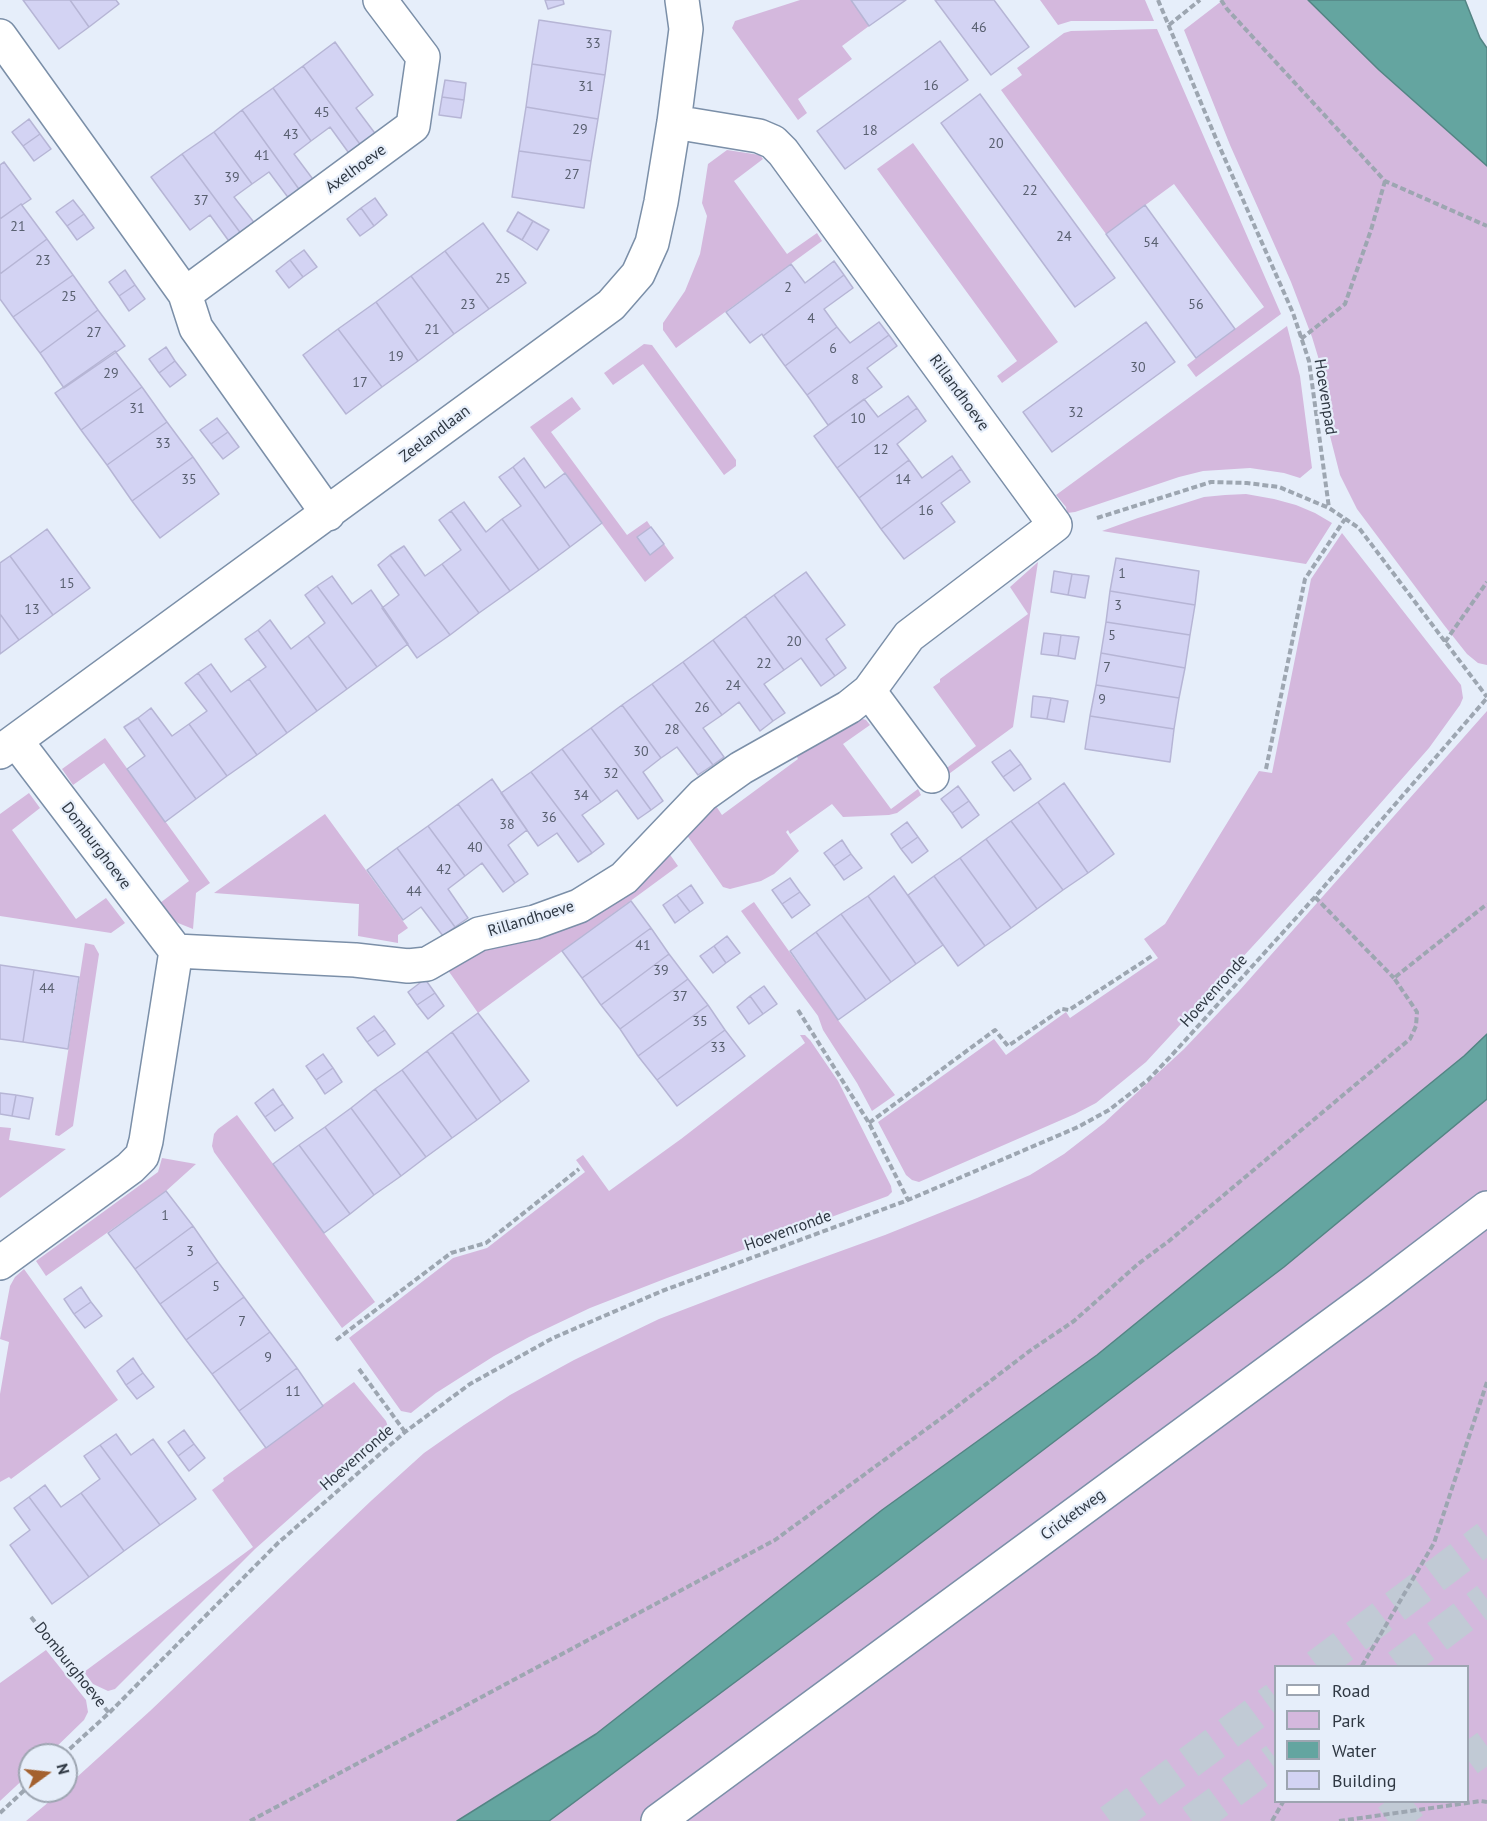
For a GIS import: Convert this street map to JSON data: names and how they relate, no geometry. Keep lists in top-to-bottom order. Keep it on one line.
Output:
{"streets":{"street":["Axelhoeve","Rillandhoeve","Zeelandlaan","Domburghoeve","Cricketweg"],"path":["Hoevenpad","Hoevenronde"]},"crossings":[["Rillandhoeve","Zeelandlaan"],["Rillandhoeve","Domburghoeve"],["Zeelandlaan","Domburghoeve"],["Domburghoeve","Hoevenronde"]],"house_numbers":["46","33","16","31","45","29","18","43","20","41","27","39","22","37","21","24","54","23","25","2","25","23","56","4","21","27","6","19","30","29","8","17","31","32","10","33","12","35","14","16","1","15","3","13","5","20","22","7","24","9","26","28","30","32","34","36","38","40","42","44","41","39","44","37","35","33","1","3","5","7","9","11"],"legend":["Road","Park","Water","Building"],"north":"right"}
